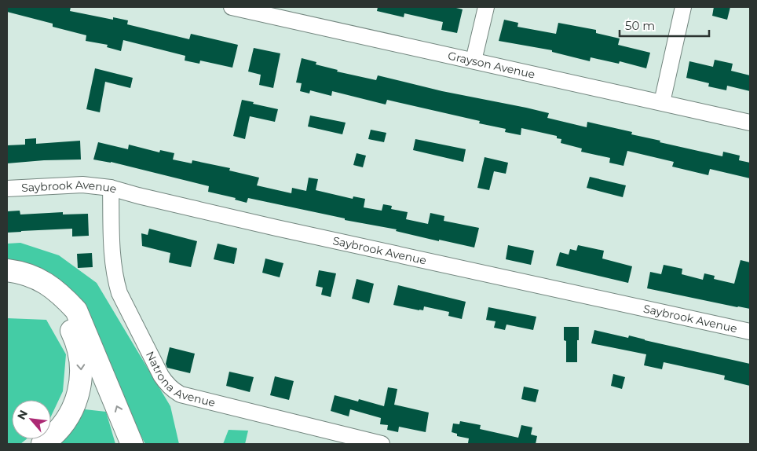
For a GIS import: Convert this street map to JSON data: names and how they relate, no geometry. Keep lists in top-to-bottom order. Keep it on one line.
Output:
{"streets":{"street":["Grayson Avenue","Saybrook Avenue","Natrona Avenue"]},"crossings":[["Saybrook Avenue","Natrona Avenue"]],"scale_bar":"50 m","north":"top left"}
